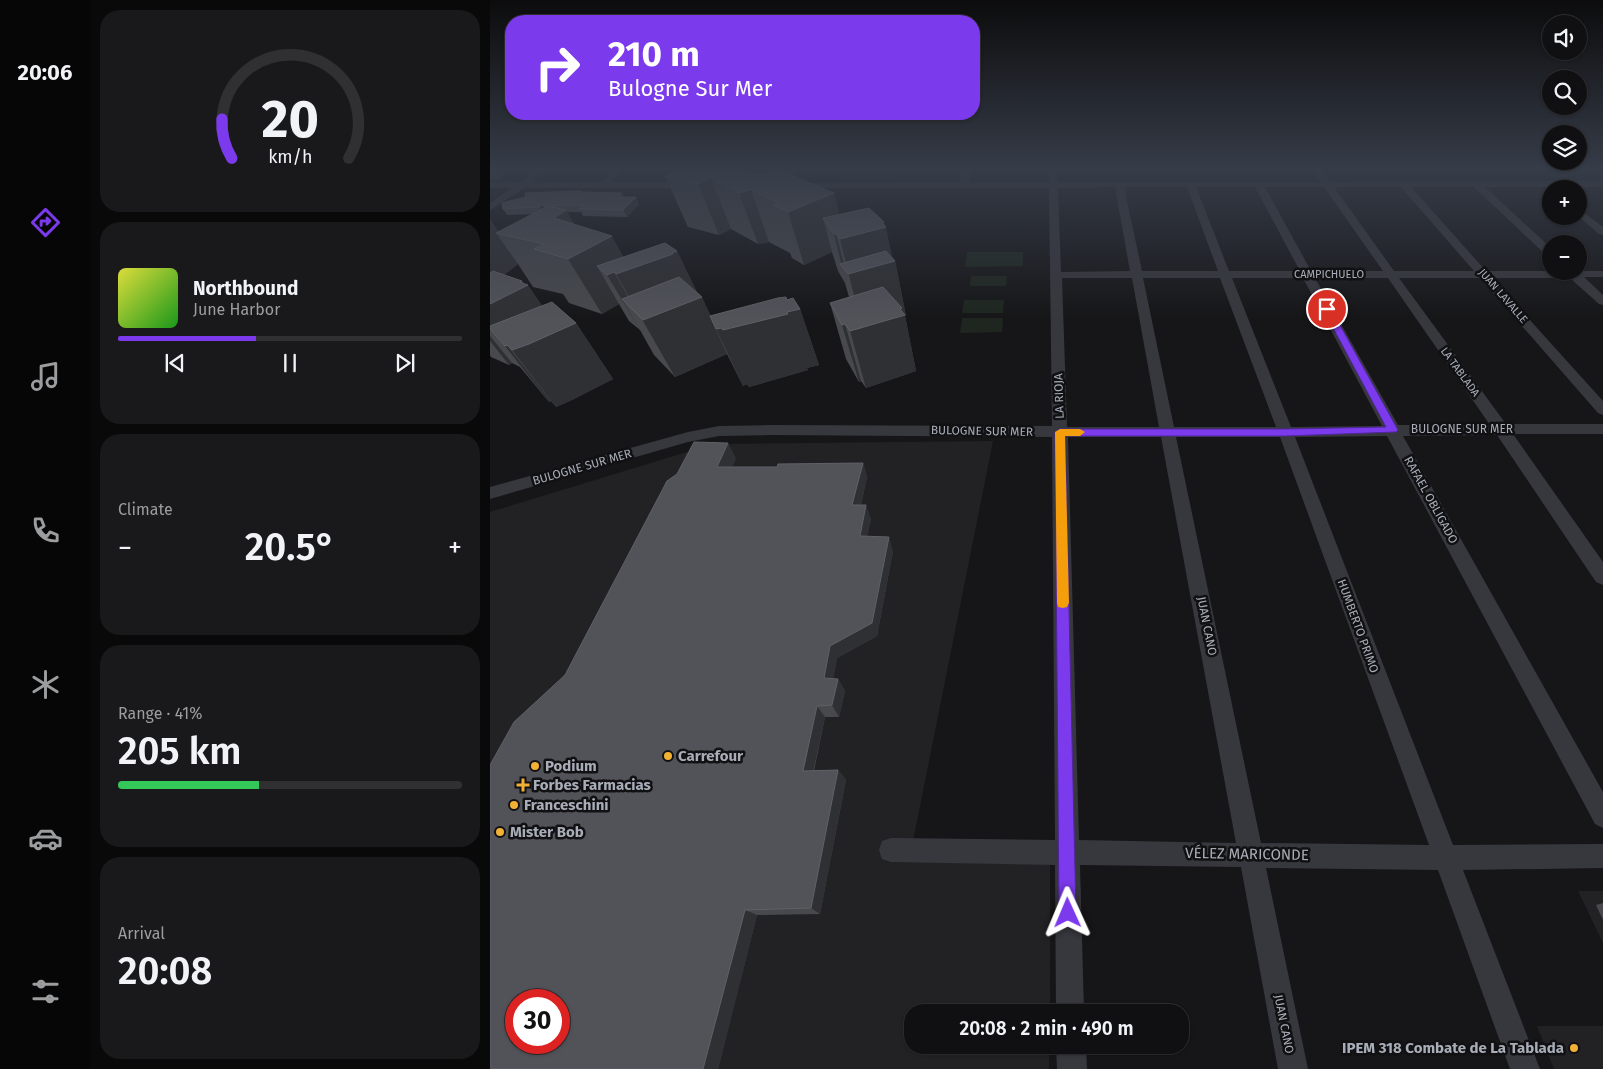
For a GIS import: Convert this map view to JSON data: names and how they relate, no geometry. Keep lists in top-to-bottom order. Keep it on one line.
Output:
{"streets":{"street":["CAMPICHUELO","JUAN LAVALLE","LA TABLADA","LA RIOJA","BULOGNE SUR MER","RAFAEL OBLIGADO","JUAN CANO","HUMBERTO PRIMO","VÉLEZ MARICONDE"]},"crossings":[["CAMPICHUELO","JUAN LAVALLE"],["CAMPICHUELO","LA TABLADA"],["CAMPICHUELO","LA RIOJA"],["CAMPICHUELO","RAFAEL OBLIGADO"],["CAMPICHUELO","JUAN CANO"],["CAMPICHUELO","HUMBERTO PRIMO"],["LA TABLADA","BULOGNE SUR MER"],["LA RIOJA","BULOGNE SUR MER"],["LA RIOJA","VÉLEZ MARICONDE"],["BULOGNE SUR MER","RAFAEL OBLIGADO"],["BULOGNE SUR MER","JUAN CANO"],["BULOGNE SUR MER","HUMBERTO PRIMO"],["JUAN CANO","VÉLEZ MARICONDE"],["HUMBERTO PRIMO","VÉLEZ MARICONDE"]],"places":{"other":["Carrefour","Podium","Franceschini","Mister Bob","IPEM 318 Combate de La Tablada"],"health":["Forbes Farmacias"]},"page":{"tabs":"20:06","map_buttons":["+","−"],"turn":["210 m","Bulogne Sur Mer"],"song":["Northbound","June Harbor"],"tile":["Climate",["Range · 41%","205 km"],["Arrival","20:08"]],"heat":["−","20.5°","+"],"limit":"30","trip":"20:08 · 2 min · 490 m","gauge":["20","km/h"]}}
